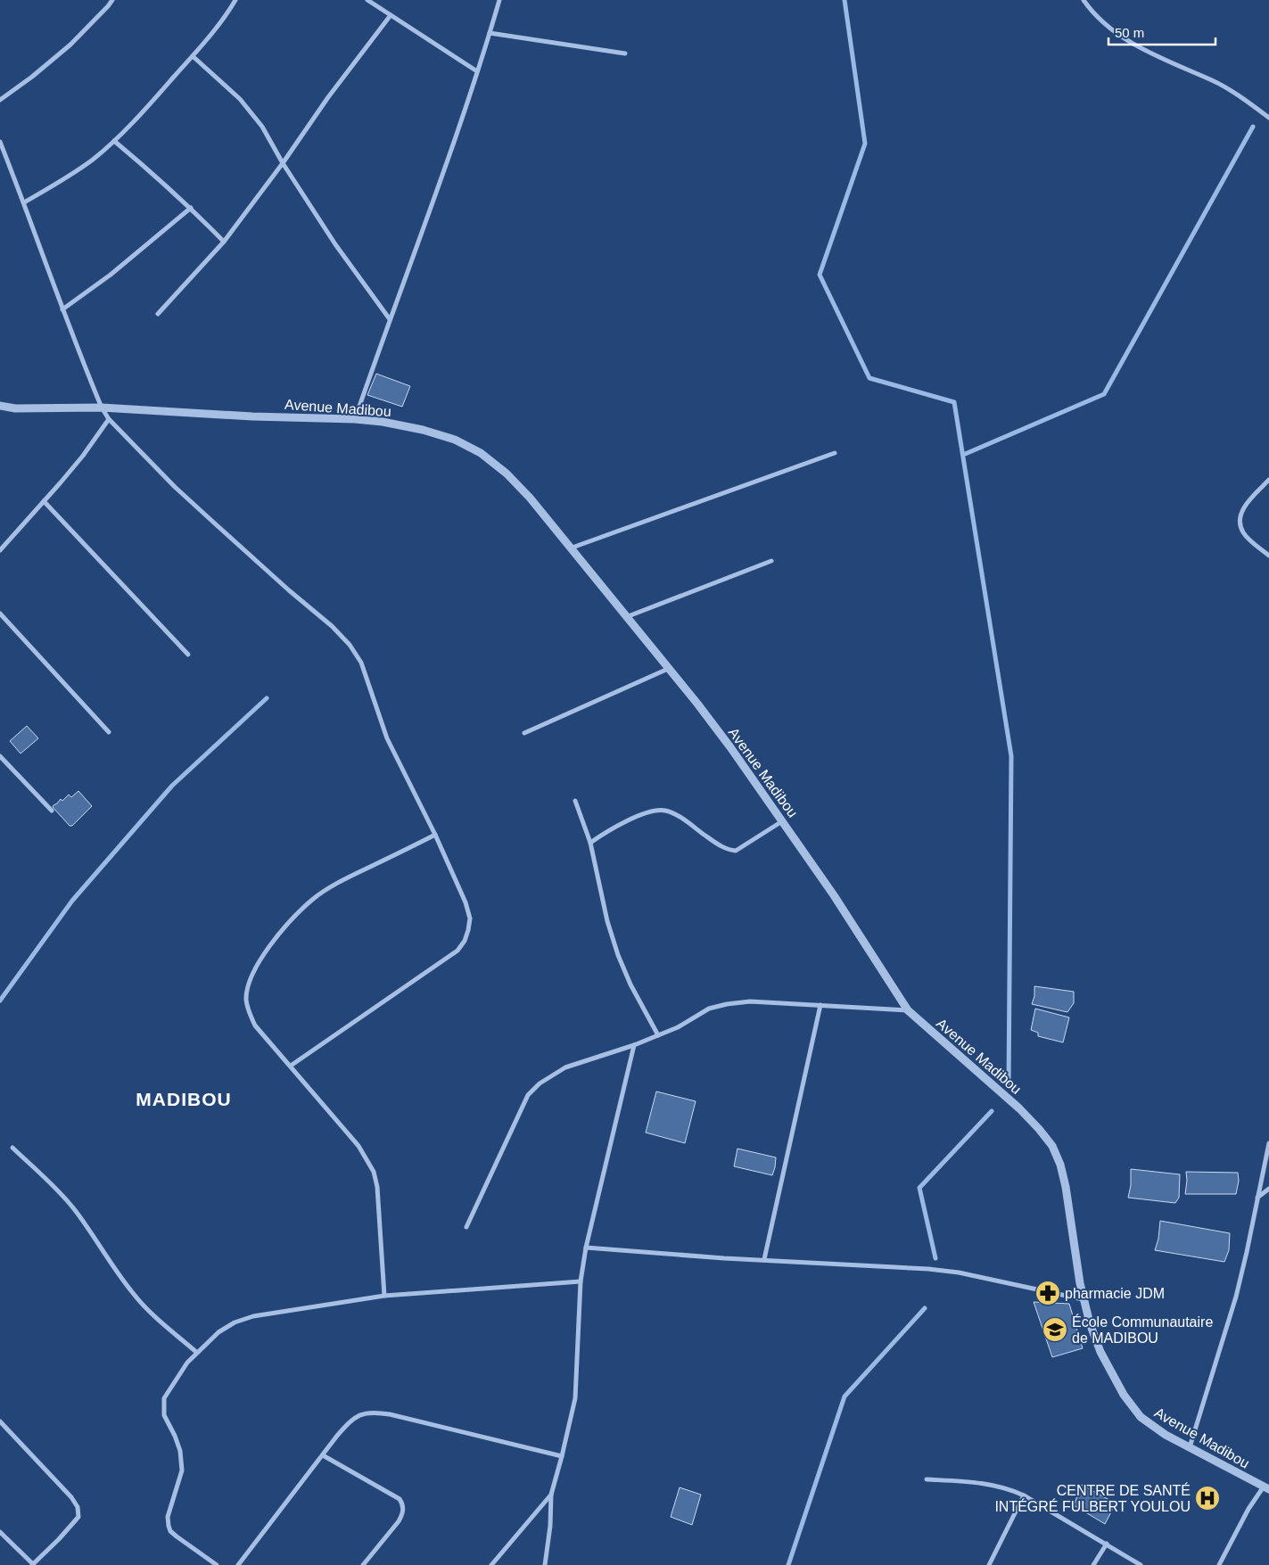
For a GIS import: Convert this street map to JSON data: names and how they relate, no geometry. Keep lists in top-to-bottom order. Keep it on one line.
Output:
{"streets":{"street":["Avenue Madibou"]},"districts":["MADIBOU"],"places":{"pharmacy":["pharmacie JDM"],"school or university":["École Communautaire de MADIBOU"],"hospital":["CENTRE DE SANTÉ INTÉGRÉ FULBERT YOULOU"]},"scale_bar":"50 m"}
